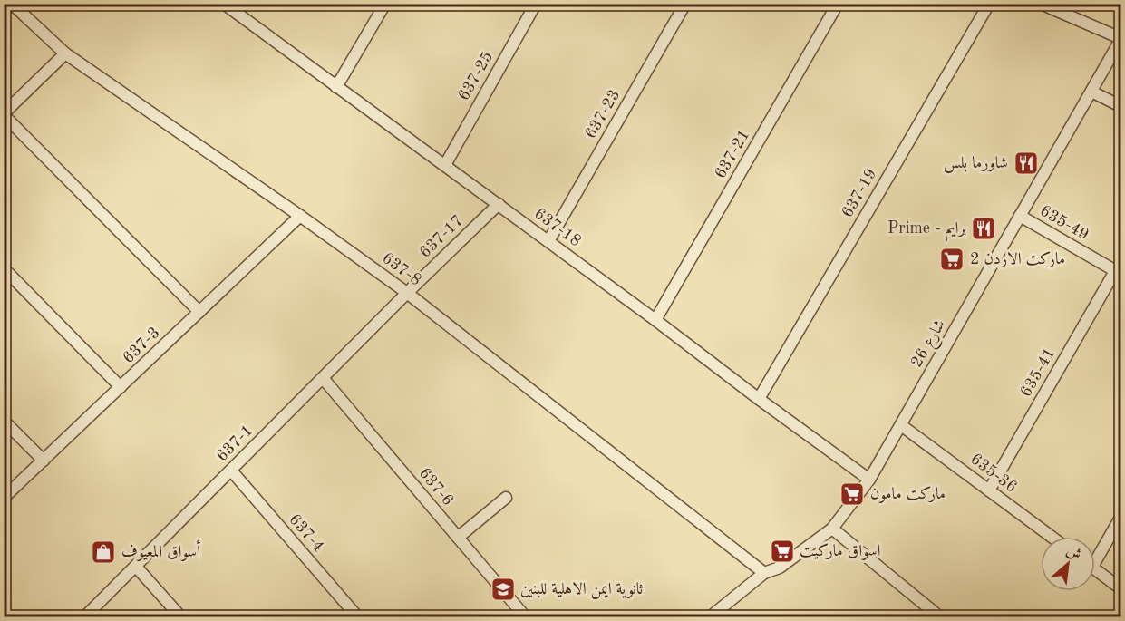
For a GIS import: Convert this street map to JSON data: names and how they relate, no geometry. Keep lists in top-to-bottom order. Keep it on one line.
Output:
{"streets":{"street":["637-25","637-23","637-21","637-19","635-49","637-18","637-17","637-8","شارع 26","637-3","635-41","637-1","635-36","637-6","637-4"]},"crossings":[["637-25","637-18"],["637-23","637-18"],["637-21","637-18"],["637-19","637-18"],["635-49","شارع 26"],["635-49","635-41"],["637-18","637-17"],["637-18","شارع 26"],["637-17","637-8"],["637-17","637-1"],["637-8","شارع 26"],["637-8","637-3"],["637-8","637-1"],["شارع 26","635-36"],["635-41","635-36"],["637-1","637-6"],["637-1","637-4"]],"places":{"restaurant":["شاورما بلس","Prime - برايم"],"supermarket":["ماركت الاردن 2","ماركت مامون","اسواق ماركيت"],"shop":["أسواق المعيوف"],"school or university":["ثانوية ايمن الاهلية للبنين"]},"north":"top right"}
